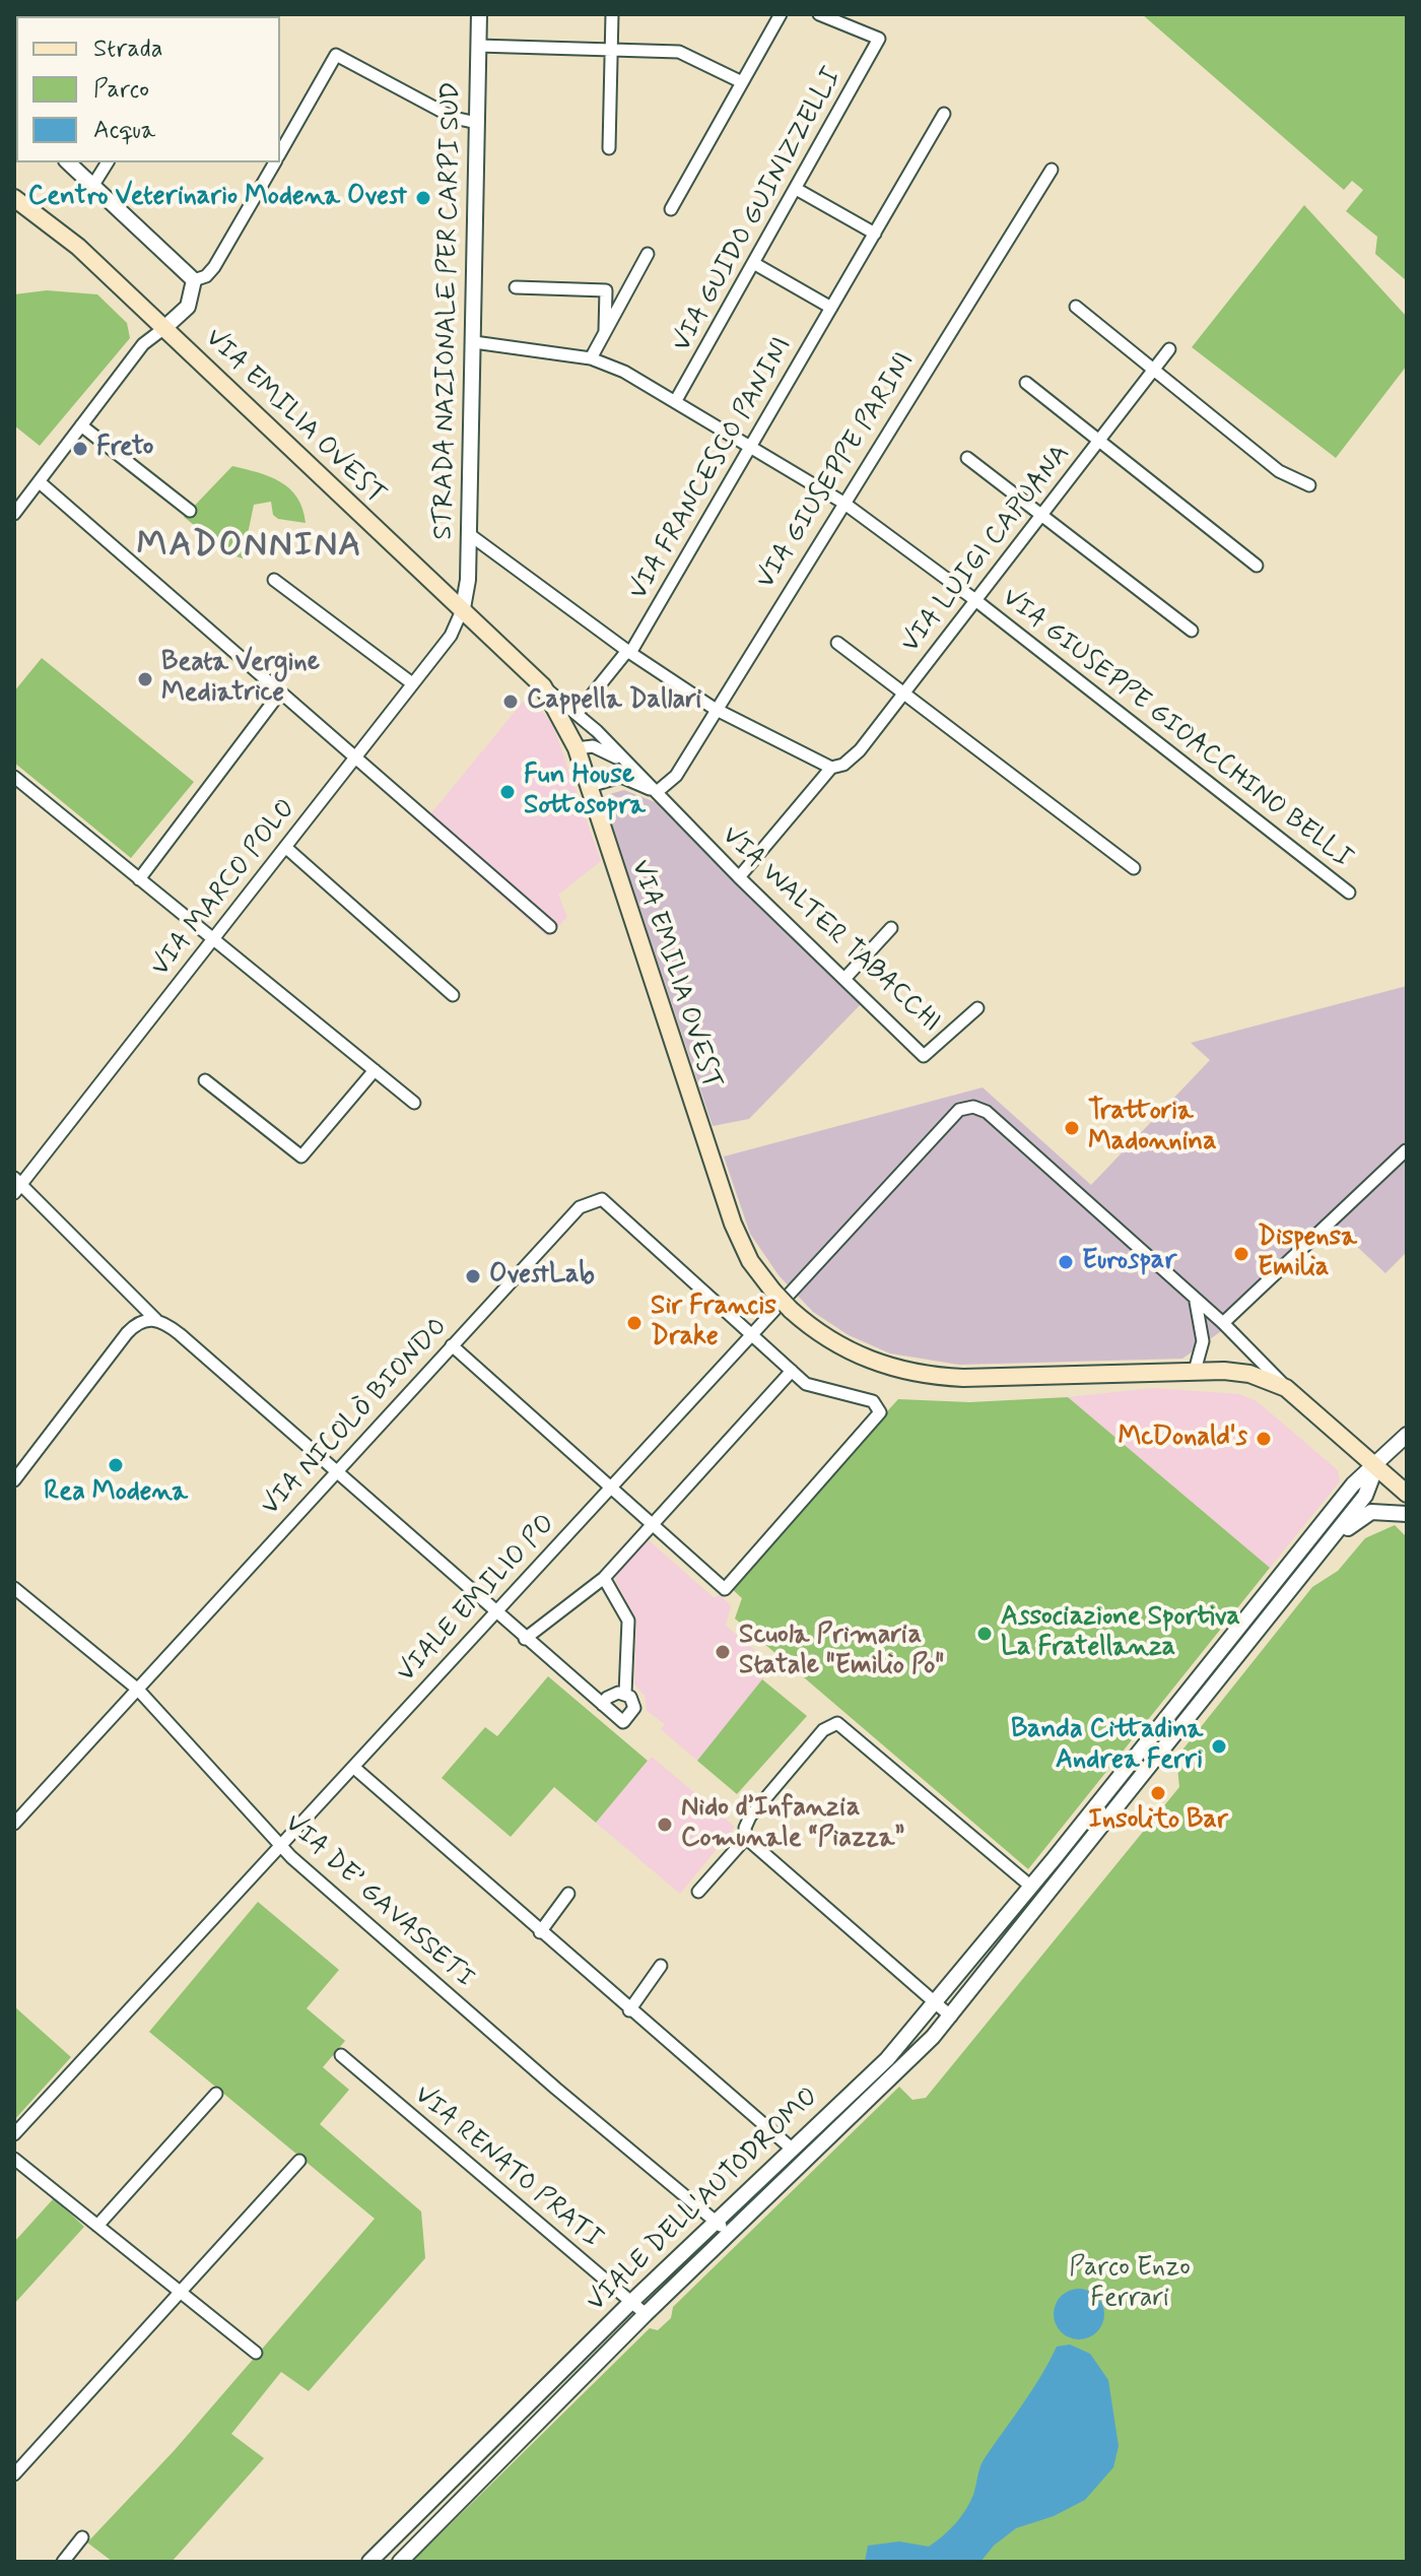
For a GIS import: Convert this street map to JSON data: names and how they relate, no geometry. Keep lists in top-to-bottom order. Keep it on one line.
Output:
{"streets":{"main road":["VIA EMILIA OVEST"],"street":["VIA GUIDO GUINIZZELLI","STRADA NAZIONALE PER CARPI SUD","VIA FRANCESCO PANINI","VIA GIUSEPPE PARINI","VIA LUIGI CAPUANA","VIA GIUSEPPE GIOACCHINO BELLI","VIA MARCO POLO","VIA WALTER TABACCHI","VIA NICOLÒ BIONDO","VIALE EMILIO PO","VIA DE’ GAVASSETI","VIA RENATO PRATI","VIALE DELL'AUTODROMO"]},"crossings":[["VIA GUIDO GUINIZZELLI","VIA GIUSEPPE GIOACCHINO BELLI"],["STRADA NAZIONALE PER CARPI SUD","VIA EMILIA OVEST"],["STRADA NAZIONALE PER CARPI SUD","VIA GIUSEPPE GIOACCHINO BELLI"],["STRADA NAZIONALE PER CARPI SUD","VIA MARCO POLO"],["VIA EMILIA OVEST","VIA MARCO POLO"],["VIA EMILIA OVEST","VIA WALTER TABACCHI"],["VIA EMILIA OVEST","VIALE DELL'AUTODROMO"],["VIA FRANCESCO PANINI","VIA GIUSEPPE GIOACCHINO BELLI"],["VIA FRANCESCO PANINI","VIA WALTER TABACCHI"],["VIA GIUSEPPE PARINI","VIA GIUSEPPE GIOACCHINO BELLI"],["VIA GIUSEPPE PARINI","VIA WALTER TABACCHI"],["VIA LUIGI CAPUANA","VIA GIUSEPPE GIOACCHINO BELLI"],["VIA LUIGI CAPUANA","VIA WALTER TABACCHI"],["VIA NICOLÒ BIONDO","VIALE EMILIO PO"],["VIA NICOLÒ BIONDO","VIA DE’ GAVASSETI"],["VIALE EMILIO PO","VIA DE’ GAVASSETI"],["VIA DE’ GAVASSETI","VIALE DELL'AUTODROMO"],["VIA RENATO PRATI","VIALE DELL'AUTODROMO"]],"districts":["MADONNINA"],"parks":["Parco Enzo Ferrari"],"places":["Centro Veterinario Modena Ovest","Freto","Beata Vergine Mediatrice","Cappella Dallari","Fun House Sottosopra","Trattoria Madonnina","Dispensa Emilia","Eurospar","OvestLab","Sir Francis Drake","McDonald's","Rea Modena","Associazione Sportiva La Fratellanza","Scuola Primaria Statale \"Emilio Po\"","Banda Cittadina Andrea Ferri","Insolito Bar","Nido d’Infanzia Comunale “Piazza”"],"legend":["Strada","Parco","Acqua"]}
